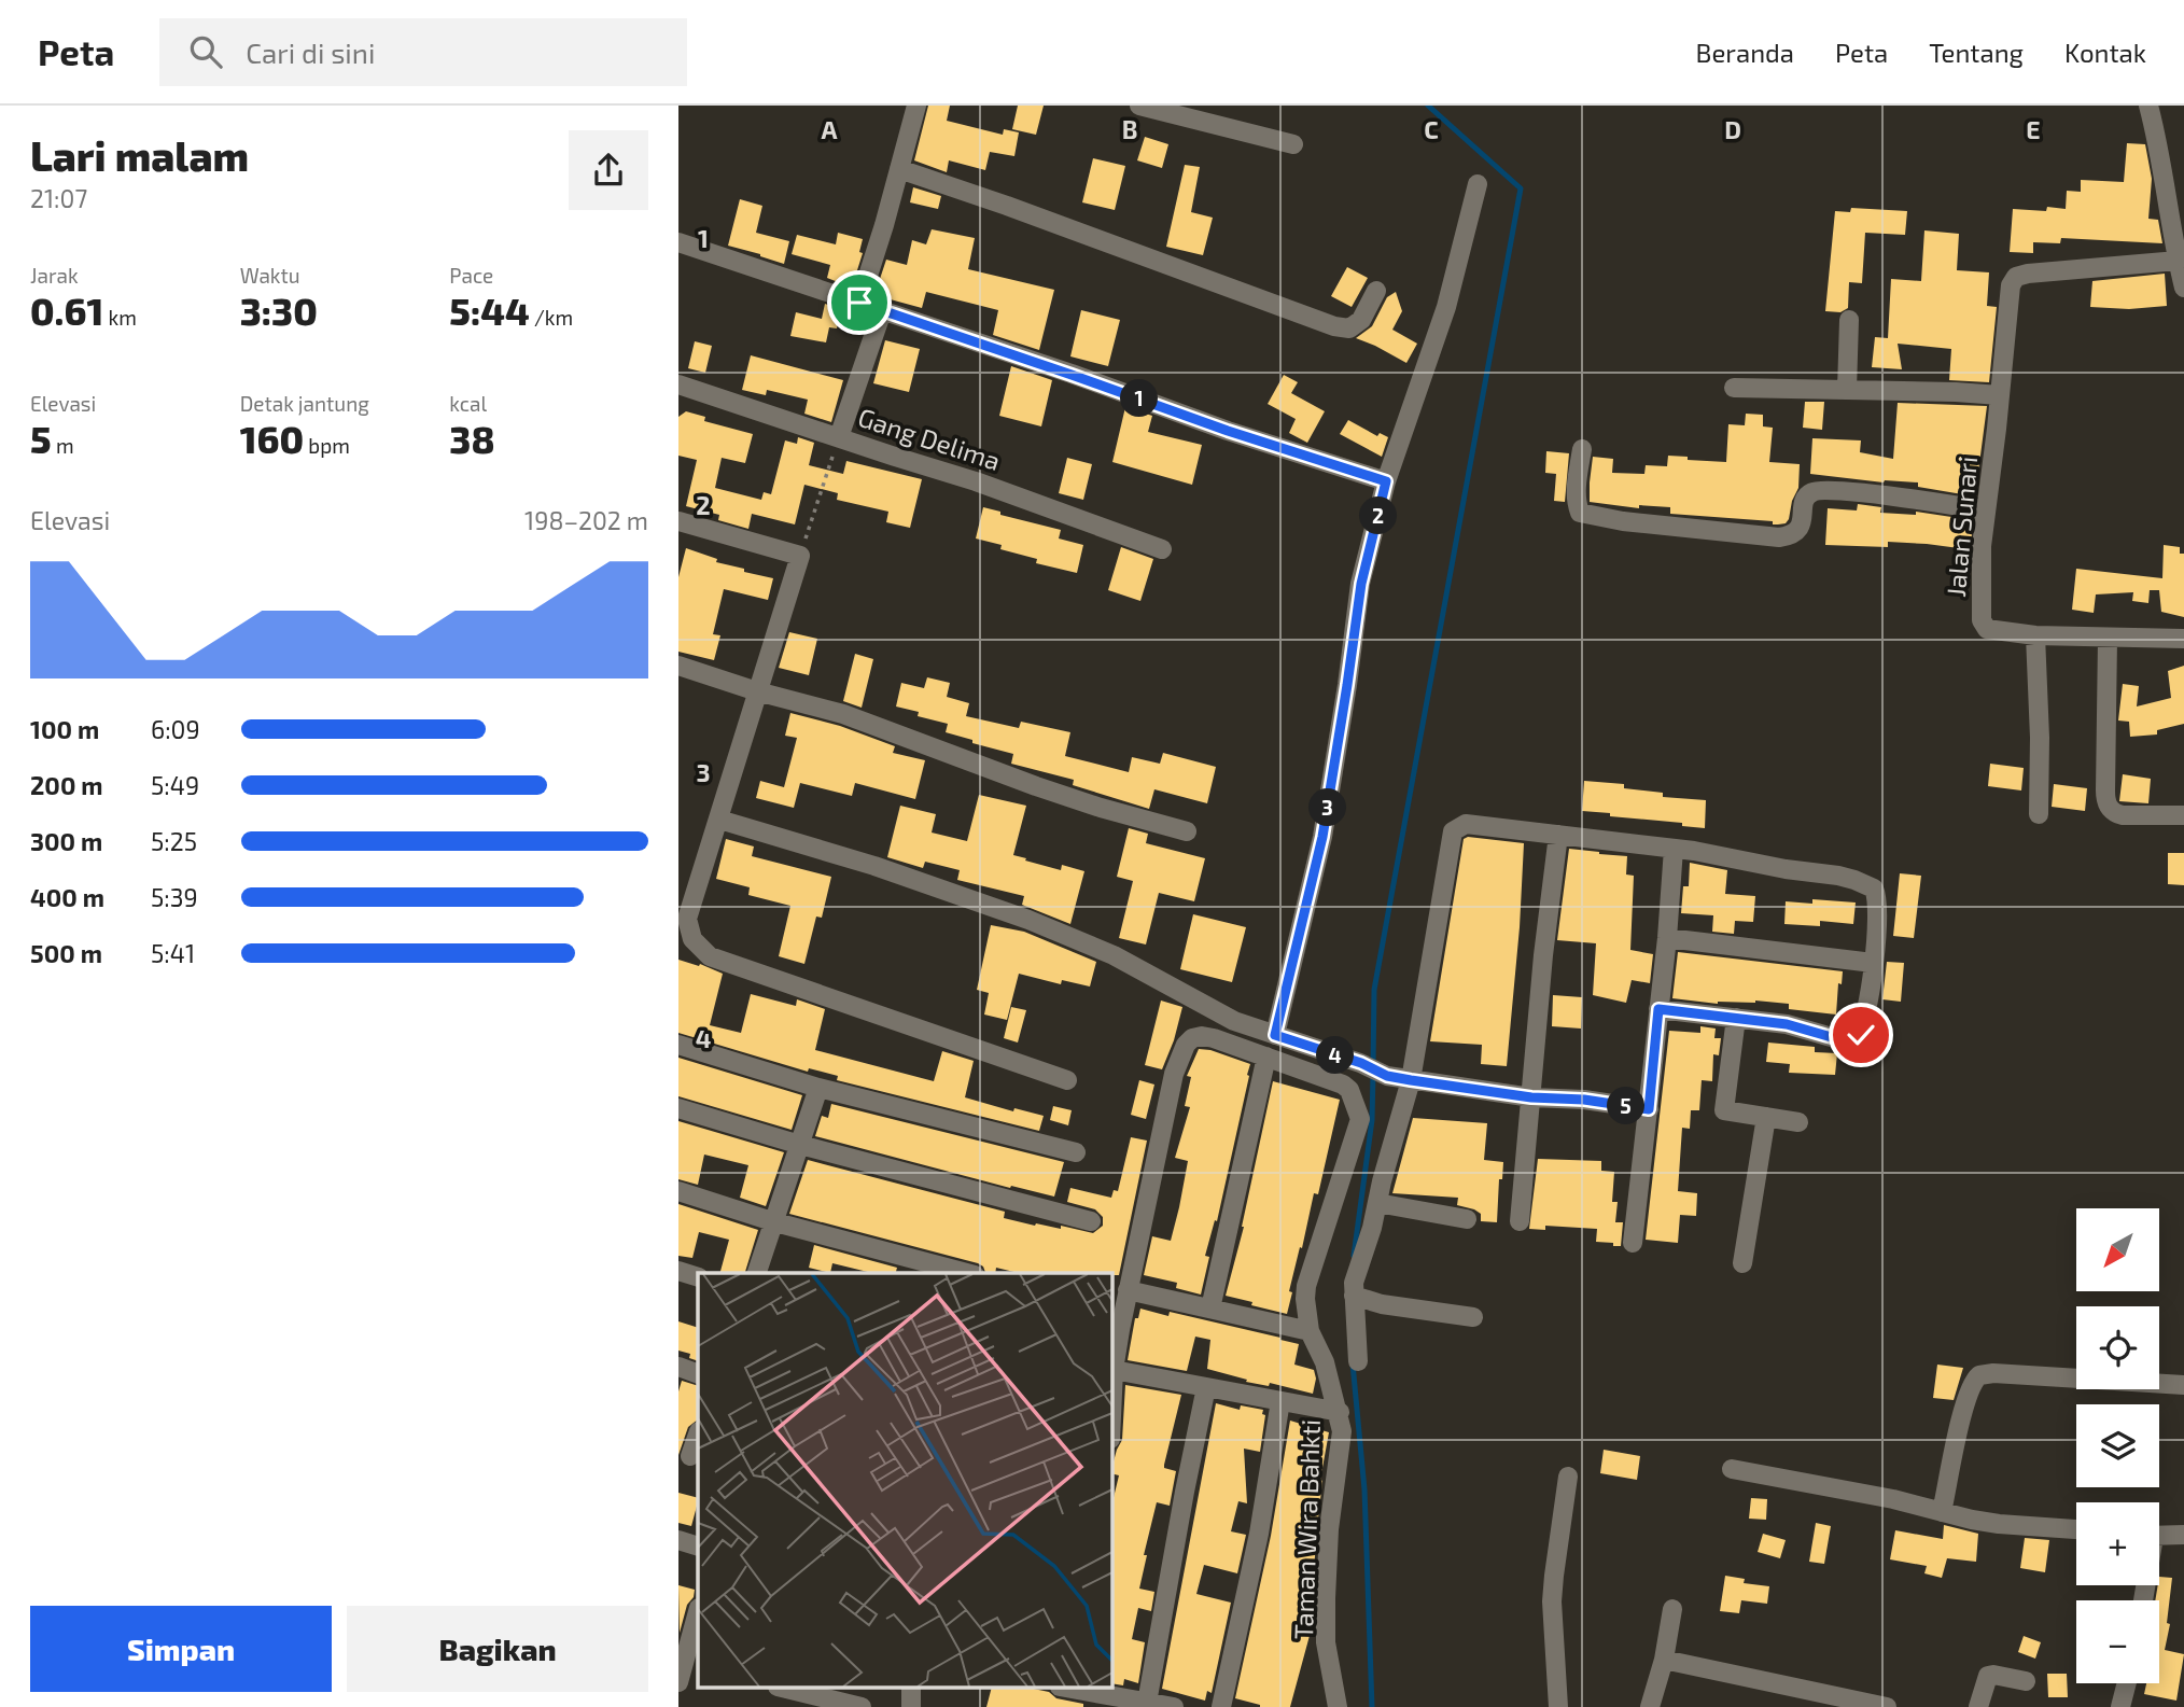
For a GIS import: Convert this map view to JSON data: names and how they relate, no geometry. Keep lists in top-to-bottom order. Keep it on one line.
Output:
{"streets":{"street":["Gang Delima","Jalan Sunari","Taman Wira Bahkti"]},"north":"bottom left","page":{"header":"Peta","search":"Cari di sini","nav":["Beranda","Peta","Tentang","Kontak"],"heading":["Lari malam","21:07"],"stats":[["Jarak","0.61 km"],["Waktu","3:30"],["Pace","5:44 /km"],["Elevasi","5 m"],["Detak jantung","160 bpm"],["kcal","38"]],"pins":["1","2","3","4","5"],"chart":["Elevasi","198–202 m"],"list":[{"name":"100 m","note":"6:09"},{"name":"200 m","note":"5:49"},{"name":"300 m","note":"5:25"},{"name":"400 m","note":"5:39"},{"name":"500 m","note":"5:41"}],"map_buttons":["+","−"],"buttons":["Simpan","Bagikan"]},"grid":{"columns":["A","B","C","D","E"],"rows":["1","2","3","4"]}}
